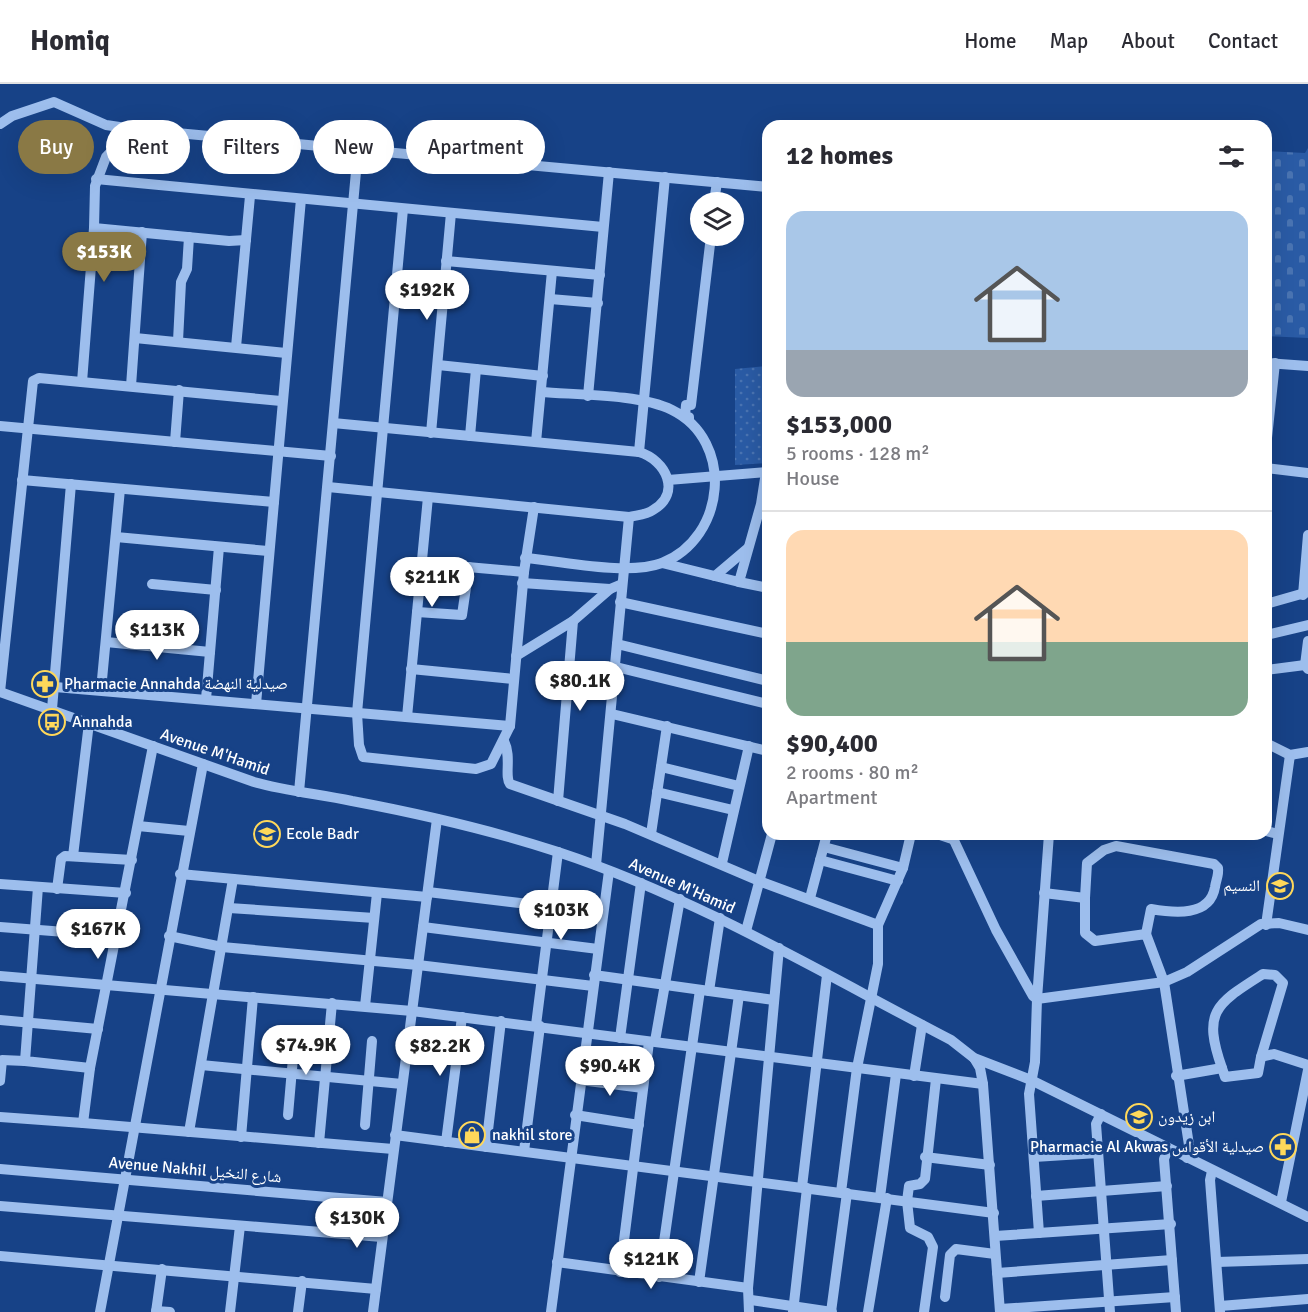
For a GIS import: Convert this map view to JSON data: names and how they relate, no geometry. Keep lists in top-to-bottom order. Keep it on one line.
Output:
{"streets":{"street":["Avenue M'Hamid","Avenue Nakhil شارع النخيل"]},"places":{"pharmacy":["Pharmacie Annahda صيدلية النهضة","Pharmacie Al Akwas صيدلية الأقواس"],"bus stop":["Annahda"],"school or university":["Ecole Badr","النسيم","ابن زيدون"],"shop":["nakhil store"]},"page":{"header":"Homiq","nav":["Home","Map","About","Contact"],"chip":["Buy","Rent","Filters","New","Apartment"],"heading":"12 homes","list":[{"name":"$153,000","note":"5 rooms · 128 m² · House"},{"name":"$90,400","note":"2 rooms · 80 m² · Apartment"}],"price":["$153K","$192K","$211K","$113K","$80.1K","$103K","$167K","$74.9K","$82.2K","$90.4K","$130K","$121K"]}}
